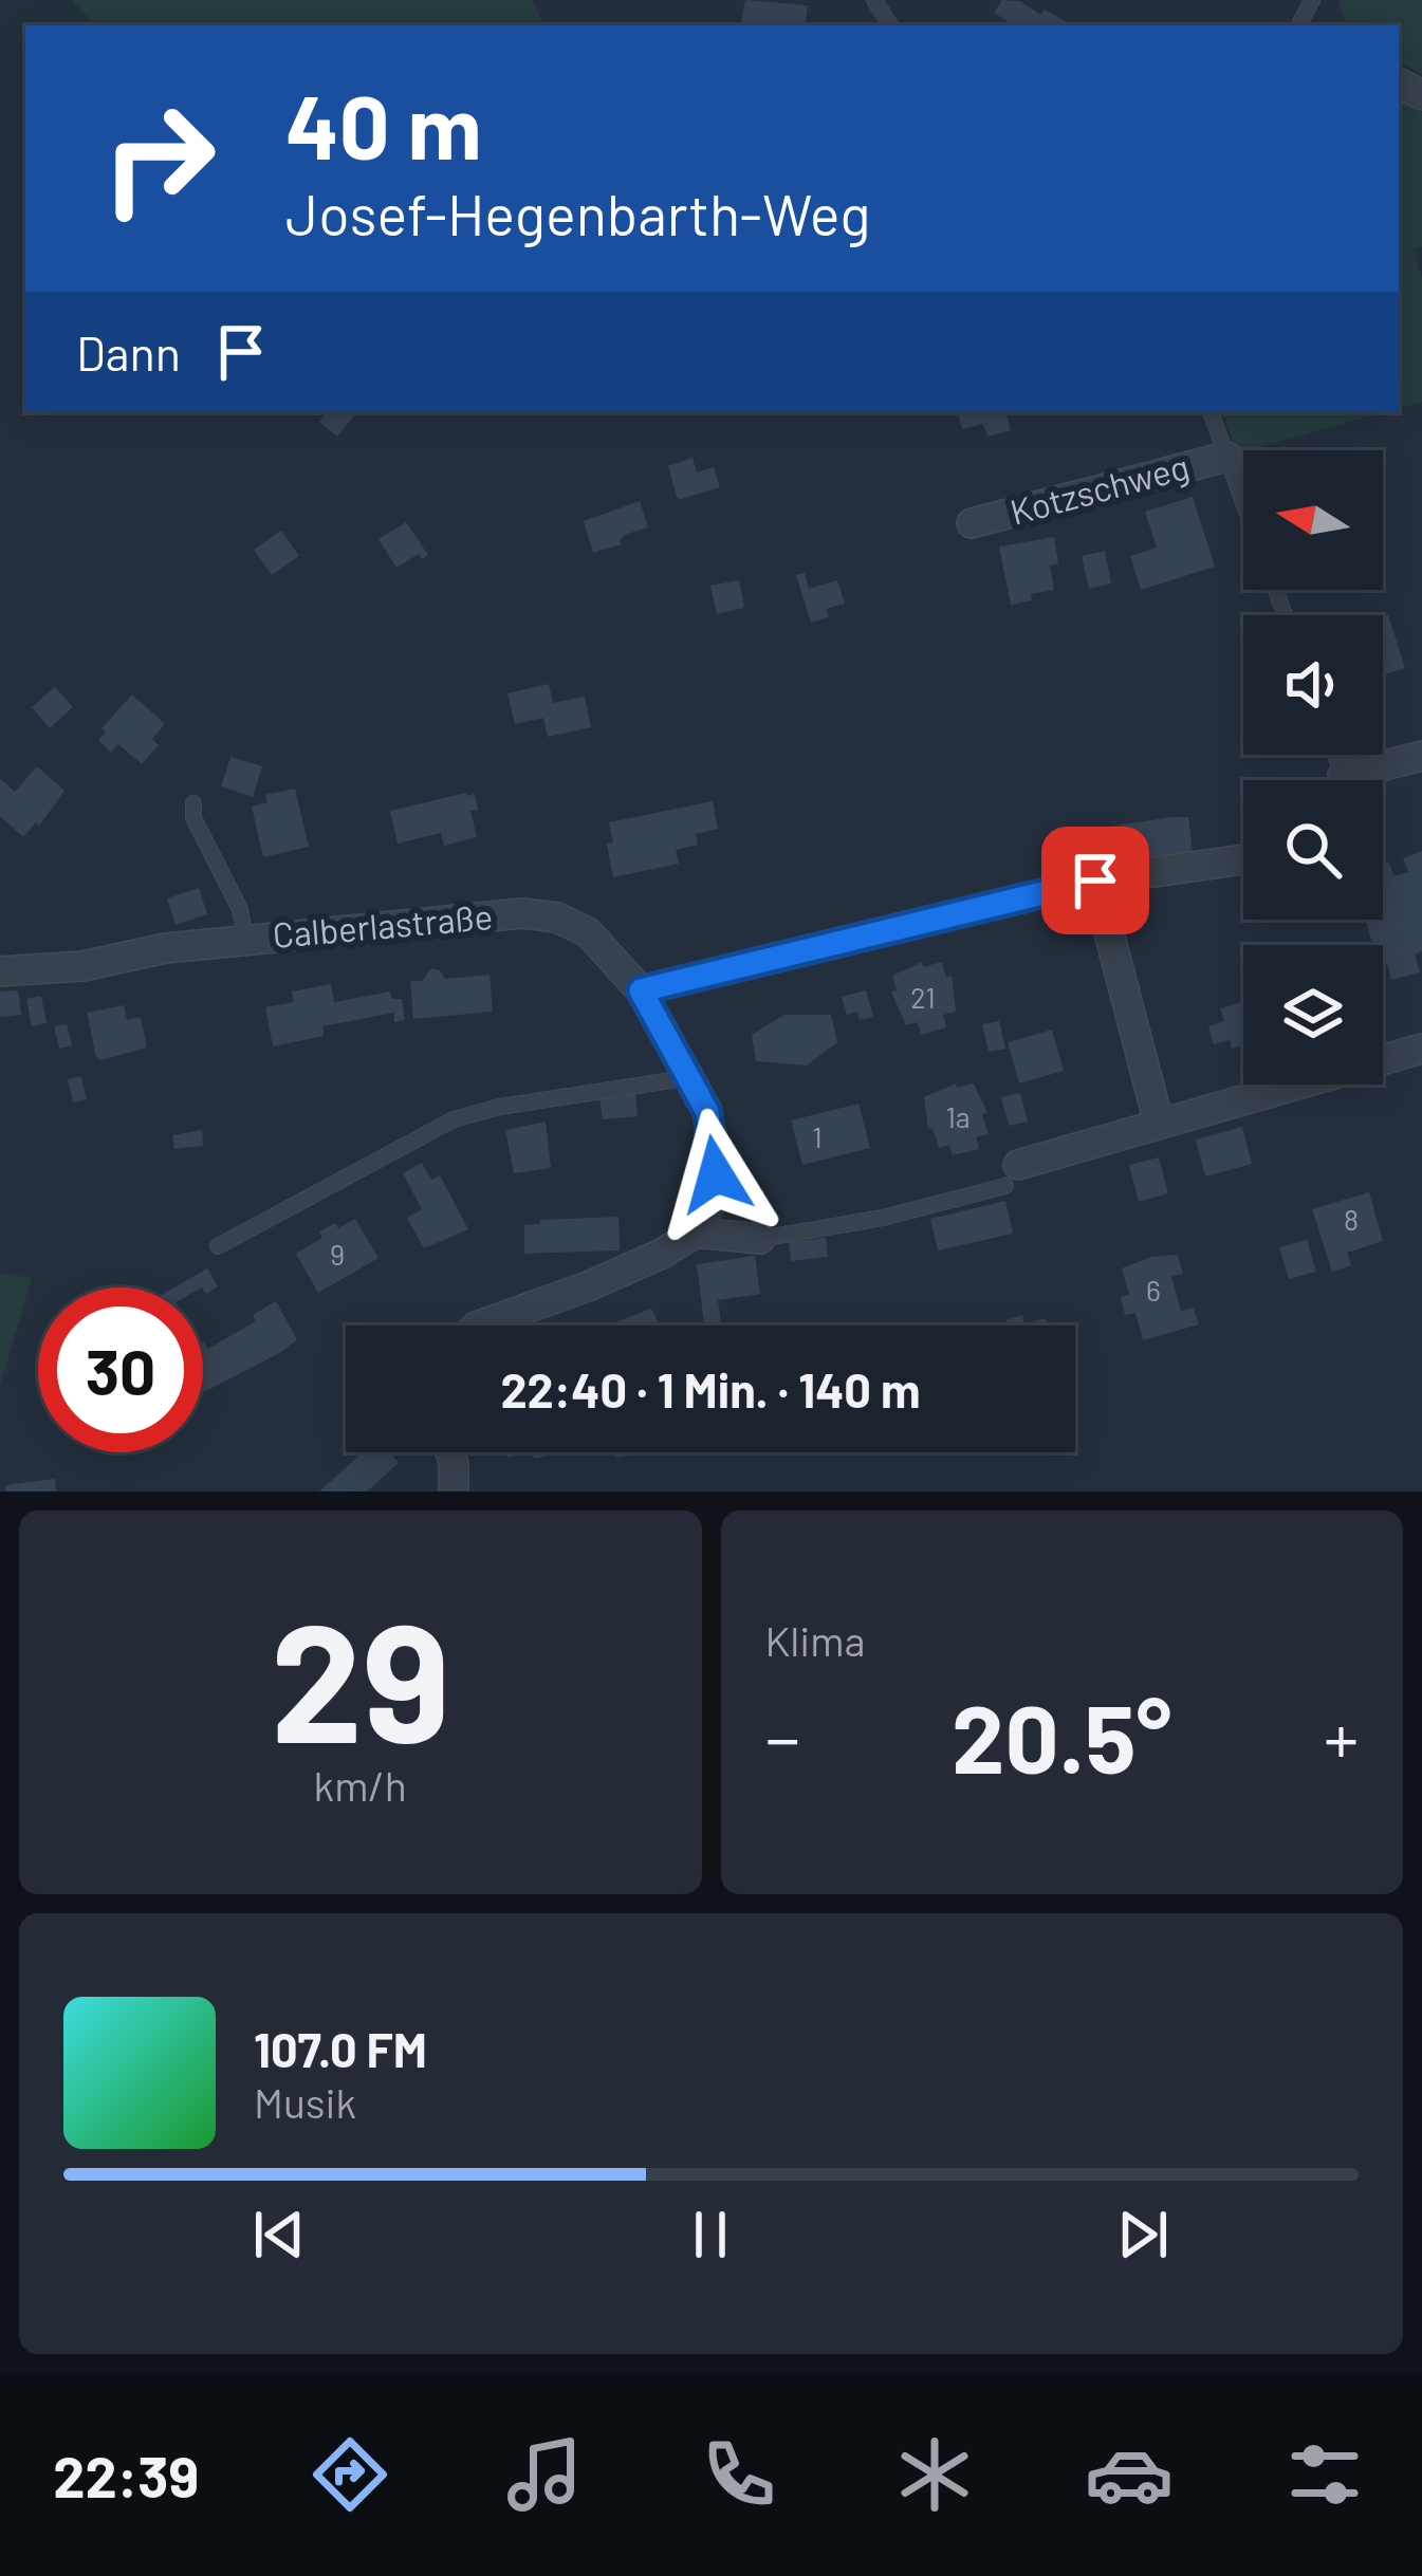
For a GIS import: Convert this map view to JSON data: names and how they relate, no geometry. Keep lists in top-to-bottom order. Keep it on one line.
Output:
{"streets":{"street":["Kotzschweg","Calberlastraße"]},"house_numbers":["21","1a","1","8","9","6"],"north":"left","page":{"turn":["40 m","Josef-Hegenbarth-Weg"],"then":"Dann","limit":"30","trip":"22:40 · 1 Min. · 140 m","tile":[["29","km/h"],"Klima"],"heat":["−","20.5°","+"],"song":["107.0 FM","Musik"],"tabs":"22:39"}}
